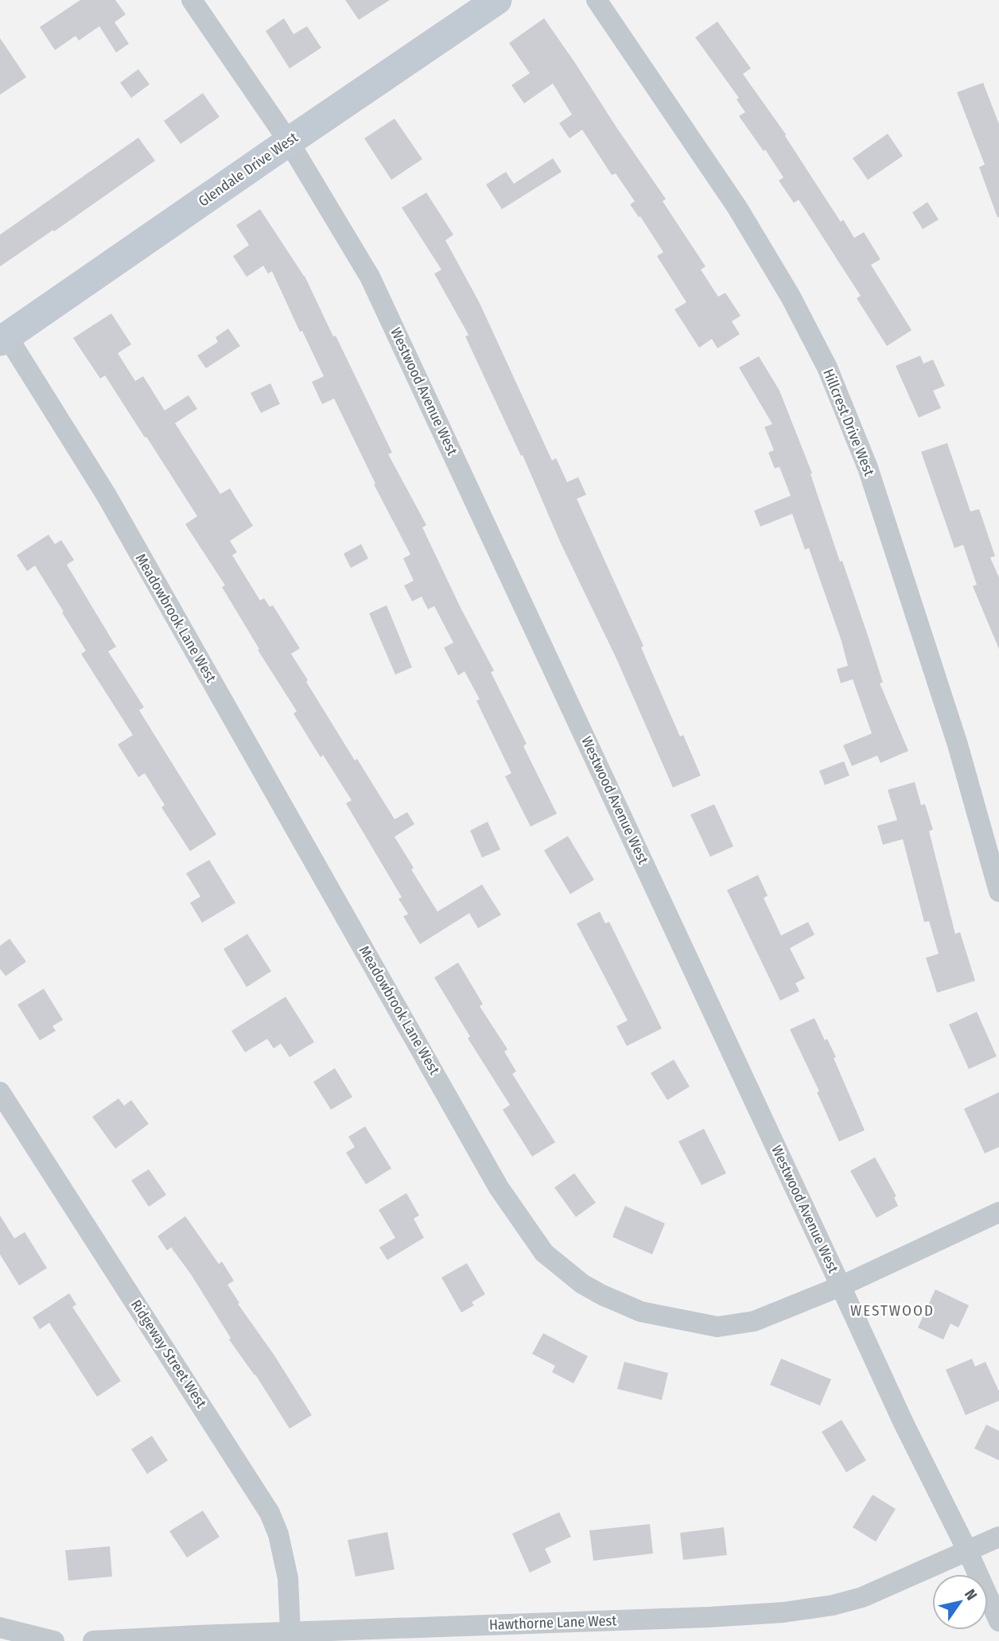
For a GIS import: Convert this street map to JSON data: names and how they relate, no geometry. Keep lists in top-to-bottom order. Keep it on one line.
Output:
{"streets":{"street":["Glendale Drive West","Westwood Avenue West","Hillcrest Drive West","Meadowbrook Lane West","Ridgeway Street West","Hawthorne Lane West"]},"crossings":[["Glendale Drive West","Westwood Avenue West"],["Glendale Drive West","Meadowbrook Lane West"],["Westwood Avenue West","Meadowbrook Lane West"],["Westwood Avenue West","Hawthorne Lane West"],["Ridgeway Street West","Hawthorne Lane West"]],"districts":["WESTWOOD"],"north":"top right"}
